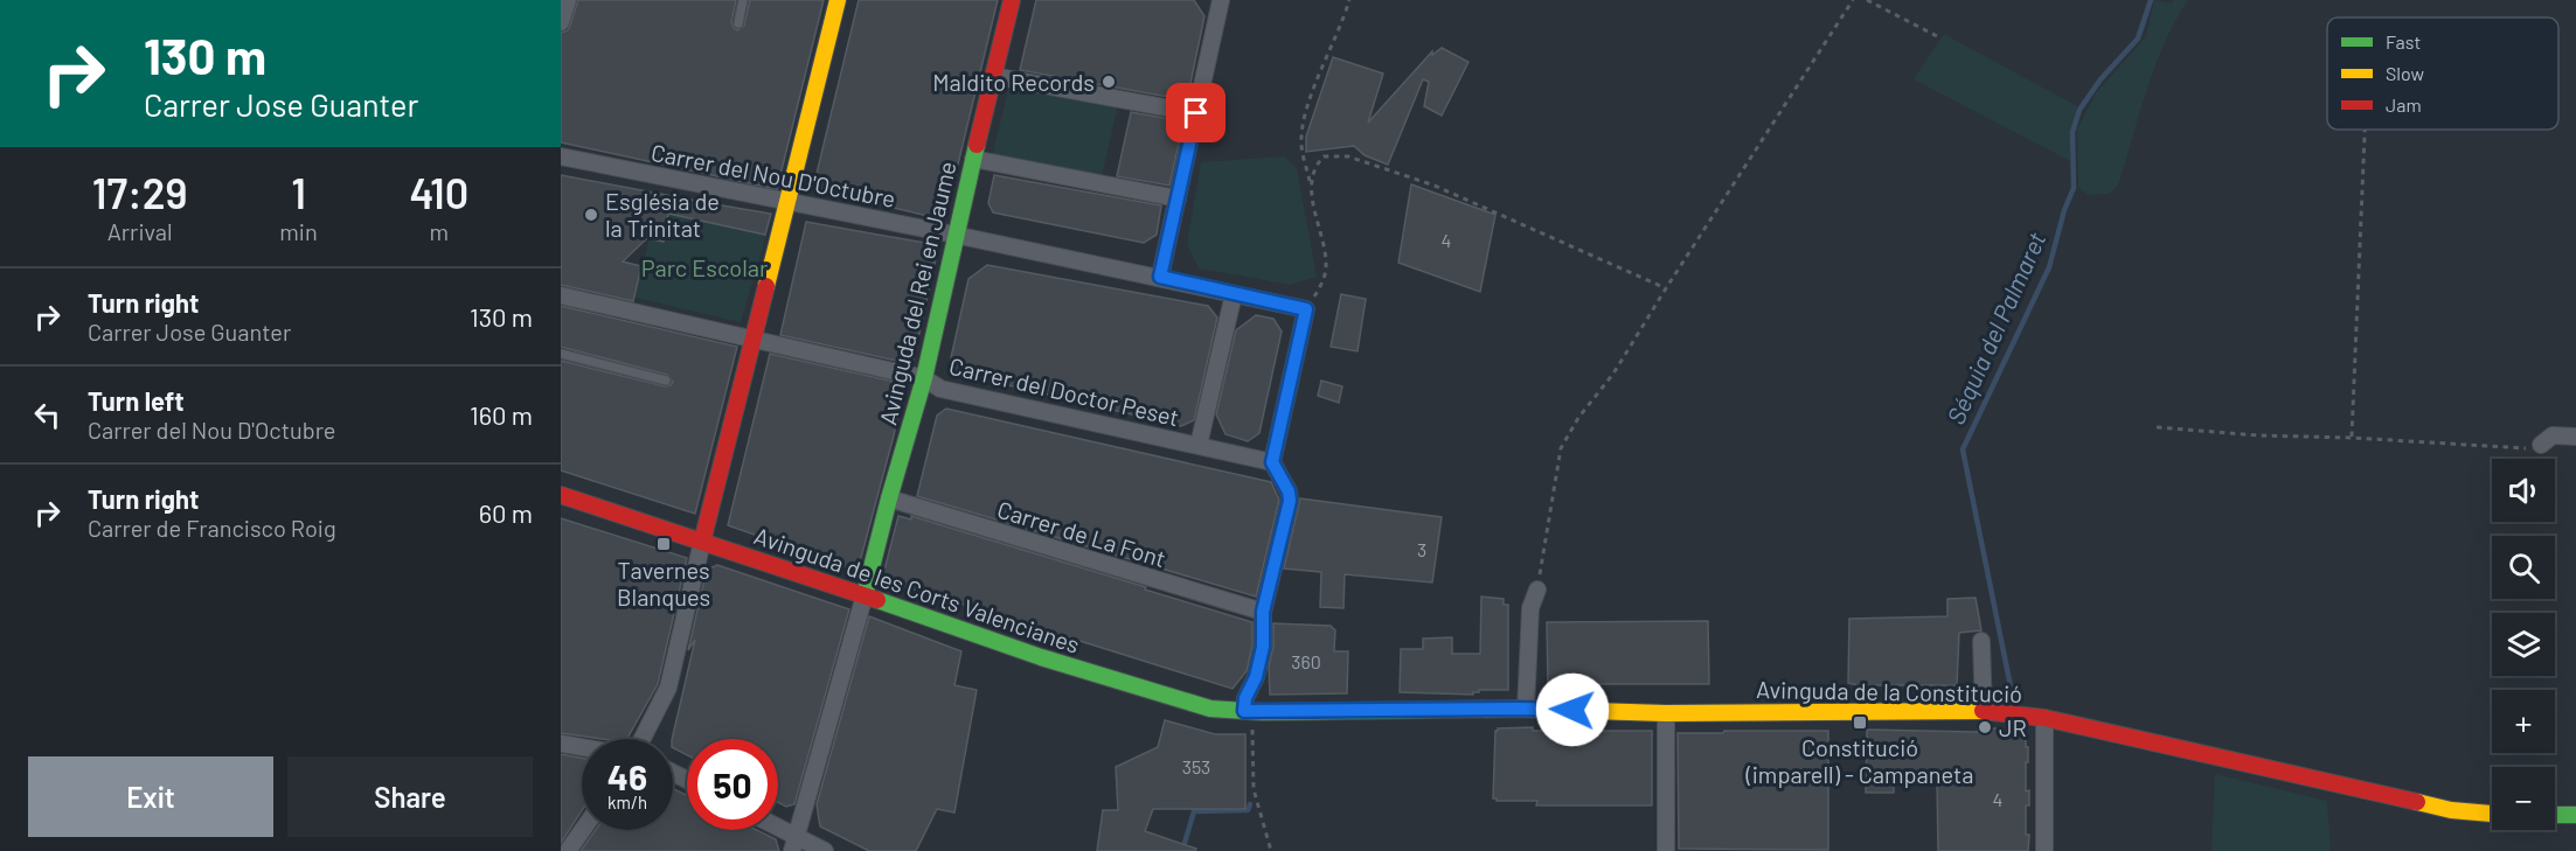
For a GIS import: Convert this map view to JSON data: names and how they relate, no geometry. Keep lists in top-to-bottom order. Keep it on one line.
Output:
{"streets":{"main road":["Avinguda del Rei en Jaume","Avinguda de les Corts Valencianes","Avinguda de la Constitució"],"street":["Carrer del Nou D'Octubre","Carrer del Doctor Peset","Carrer de La Font"]},"crossings":[["Carrer del Nou D'Octubre","Avinguda del Rei en Jaume"],["Avinguda del Rei en Jaume","Carrer del Doctor Peset"],["Avinguda del Rei en Jaume","Carrer de La Font"],["Avinguda del Rei en Jaume","Avinguda de les Corts Valencianes"],["Avinguda de les Corts Valencianes","Avinguda de la Constitució"]],"water":["Séquia del Palmaret"],"parks":["Parc Escolar"],"places":{"other":["Maldito Records","Església de la Trinitat","JR"],"transit":["Tavernes Blanques","Constitució (imparell) - Campaneta"]},"house_numbers":["4","3","360","353","4"],"legend":["Fast","Slow","Jam"],"page":{"turn":["130 m","Carrer Jose Guanter"],"eta":["17:29","Arrival","1","min","410","m"],"list":[{"name":"Turn right","note":"Carrer Jose Guanter","value":"130 m"},{"name":"Turn left","note":"Carrer del Nou D'Octubre","value":"160 m"},{"name":"Turn right","note":"Carrer de Francisco Roig","value":"60 m"}],"map_buttons":["+","−"],"speed":"46 km/h","limit":"50","buttons":["Exit","Share"]}}
